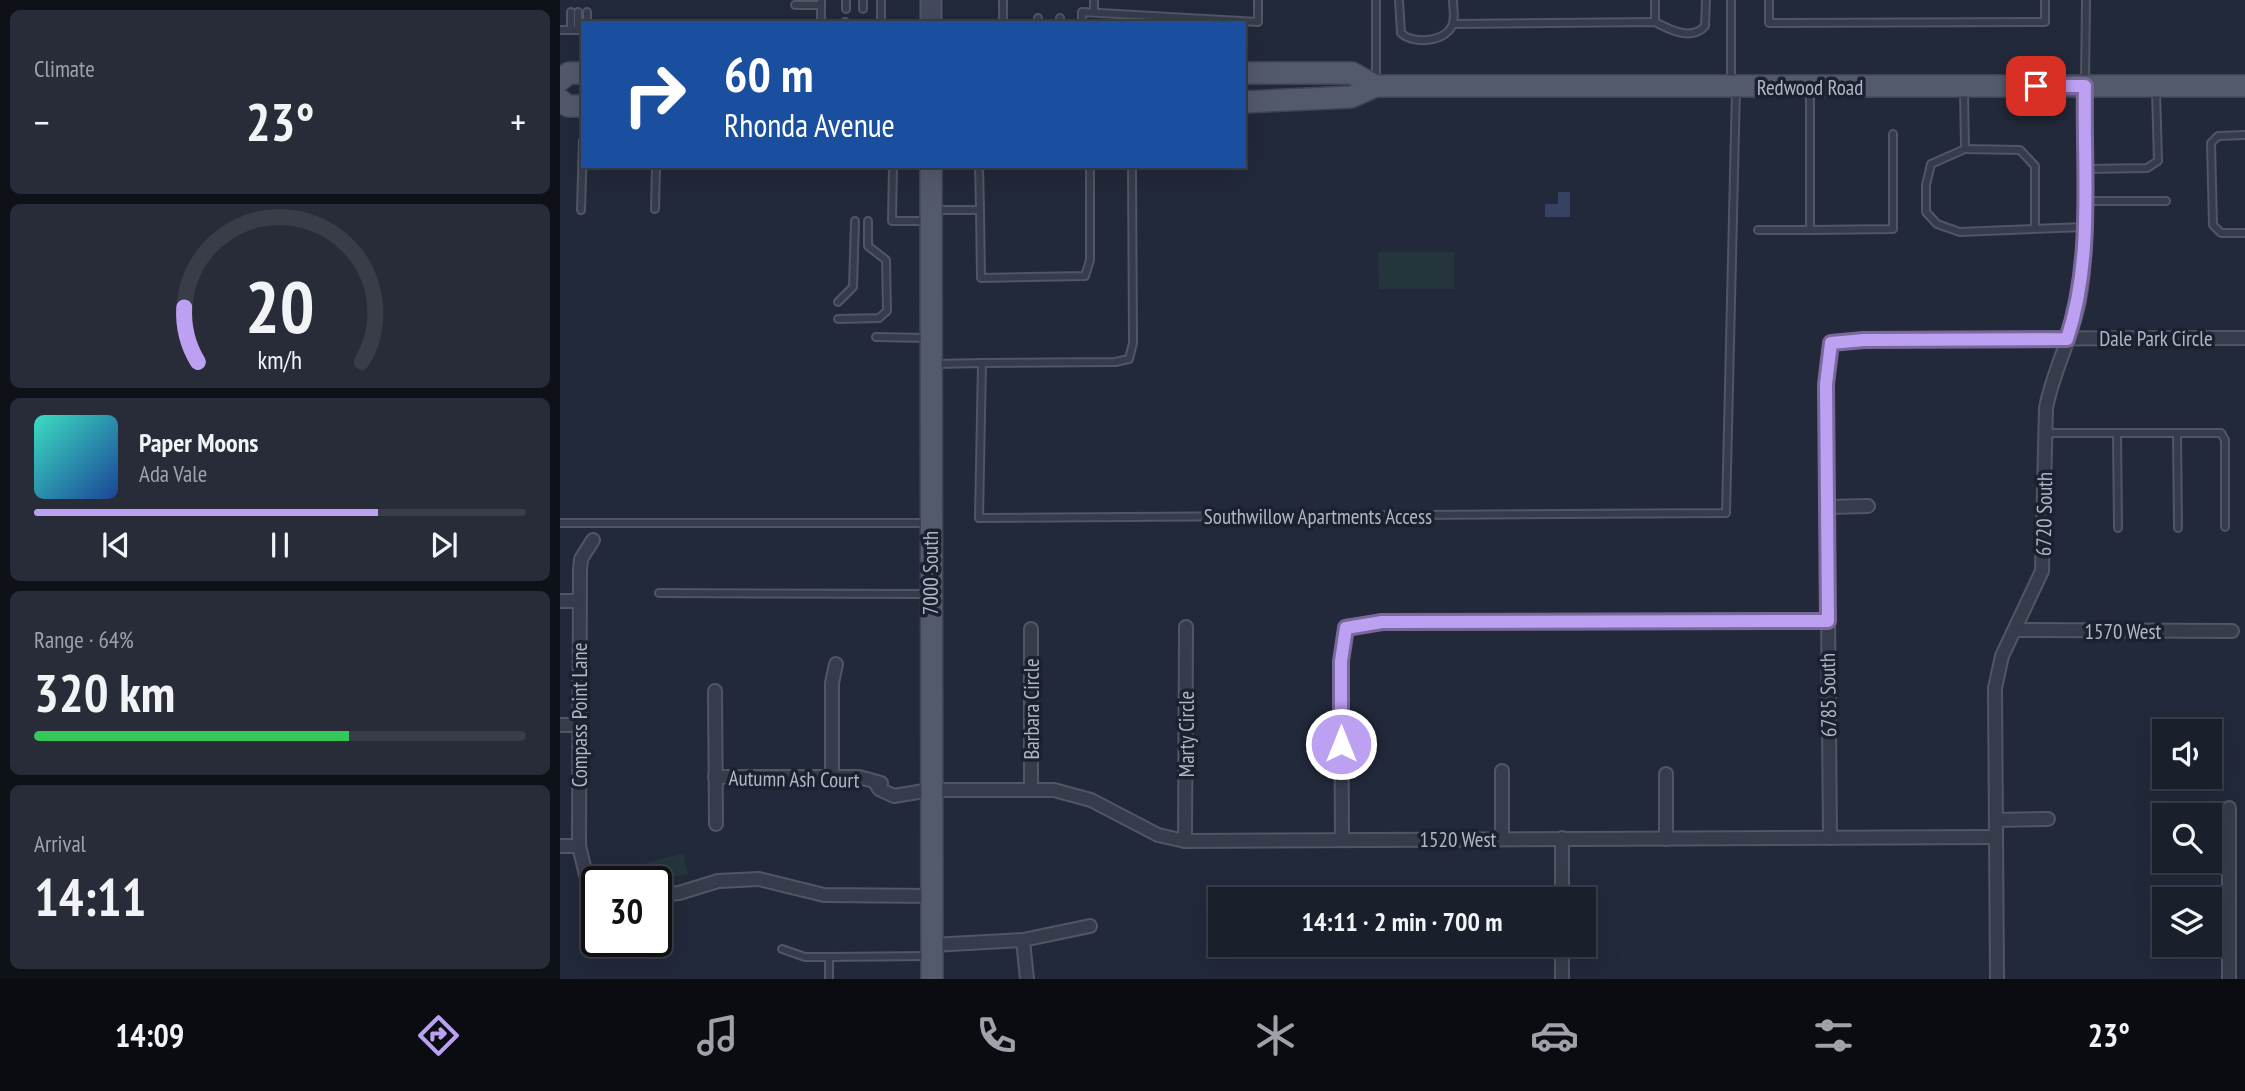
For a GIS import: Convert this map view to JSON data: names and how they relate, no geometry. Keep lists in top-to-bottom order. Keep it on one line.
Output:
{"streets":{"main road":["Redwood Road","7000 South"],"street":["Dale Park Circle","6720 South","1570 West","6785 South","Barbara Circle","Compass Point Lane","Marty Circle","Autumn Ash Court","1520 West"],"lane":["Southwillow Apartments Access"]},"crossings":[["Redwood Road","6720 South"],["Redwood Road","Southwillow Apartments Access"],["Dale Park Circle","6720 South"],["Dale Park Circle","6785 South"],["6720 South","1570 West"],["6720 South","1520 West"],["7000 South","Autumn Ash Court"],["7000 South","1520 West"],["6785 South","1520 West"],["Barbara Circle","1520 West"],["Marty Circle","1520 West"],["Autumn Ash Court","1520 West"]],"page":{"tile":["Climate",["Range · 64%","320 km"],["Arrival","14:11"]],"turn":["60 m","Rhonda Avenue"],"heat":["−","23°","+"],"song":["Paper Moons","Ada Vale"],"limit":"30","trip":"14:11 · 2 min · 700 m","tabs":["14:09","23°"],"gauge":["20","km/h"]}}
